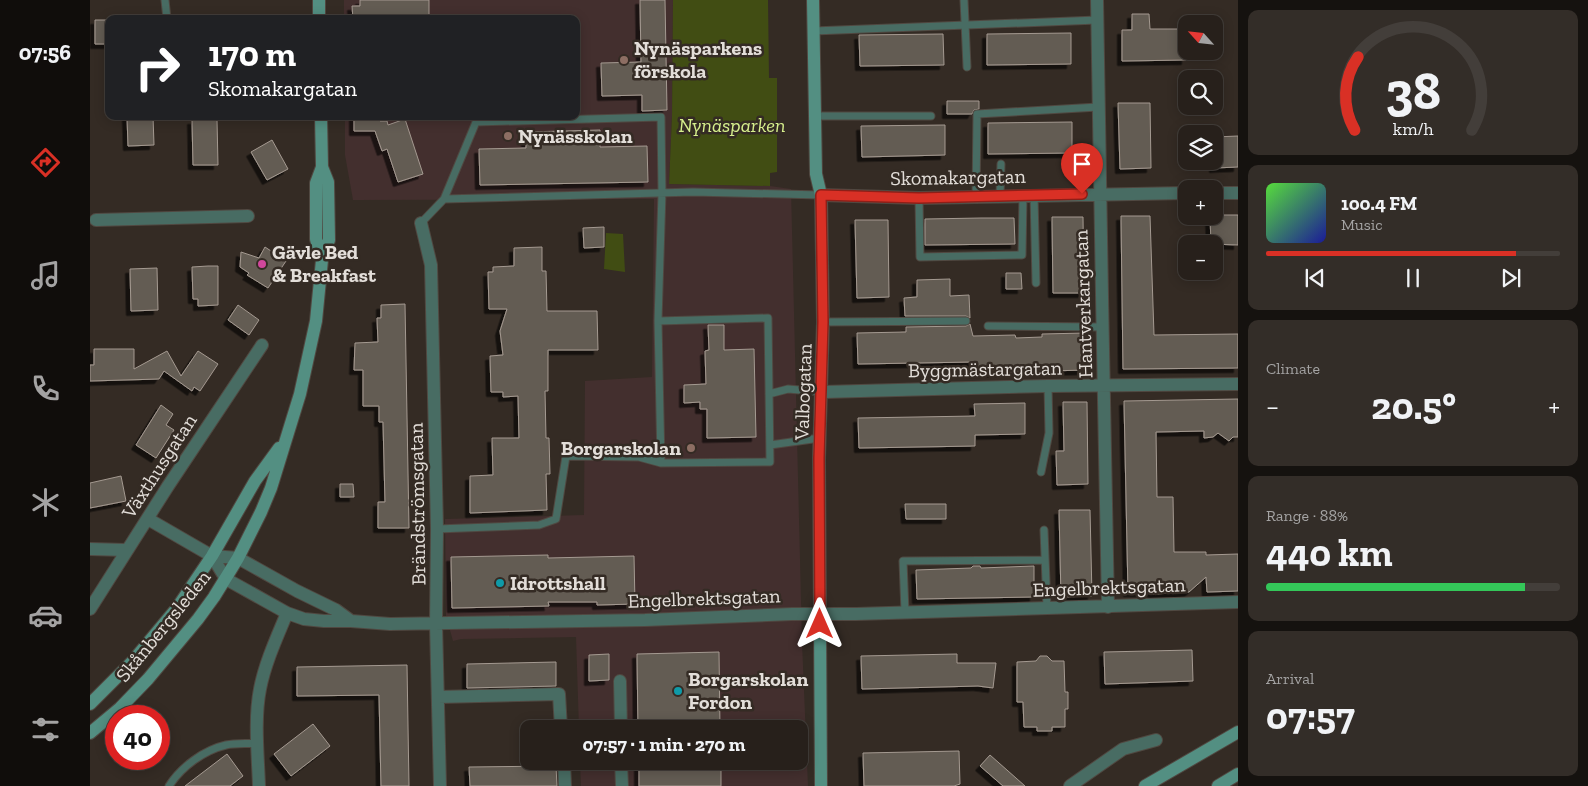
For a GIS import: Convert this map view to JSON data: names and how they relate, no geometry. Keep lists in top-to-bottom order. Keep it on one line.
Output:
{"streets":{"street":["Skomakargatan","Hantverkargatan","Byggmästargatan","Valbogatan","Växthusgatan","Brändströmsgatan","Engelbrektsgatan","Skånbergsleden"]},"crossings":[["Skomakargatan","Hantverkargatan"],["Skomakargatan","Valbogatan"],["Hantverkargatan","Byggmästargatan"],["Hantverkargatan","Engelbrektsgatan"],["Byggmästargatan","Valbogatan"],["Valbogatan","Engelbrektsgatan"],["Brändströmsgatan","Engelbrektsgatan"],["Engelbrektsgatan","Skånbergsleden"]],"parks":["Nynäsparken"],"places":["Nynäsparkens förskola","Nynässkolan","Gävle Bed & Breakfast","Borgarskolan","Idrottshall","Borgarskolan Fordon"],"north":"top left","page":{"tabs":"07:56","map_buttons":["+","−"],"turn":["170 m","Skomakargatan"],"song":["100.4 FM","Music"],"tile":["Climate",["Range · 88%","440 km"],["Arrival","07:57"]],"heat":["−","20.5°","+"],"limit":"40","trip":"07:57 · 1 min · 270 m","gauge":["38","km/h"]}}
